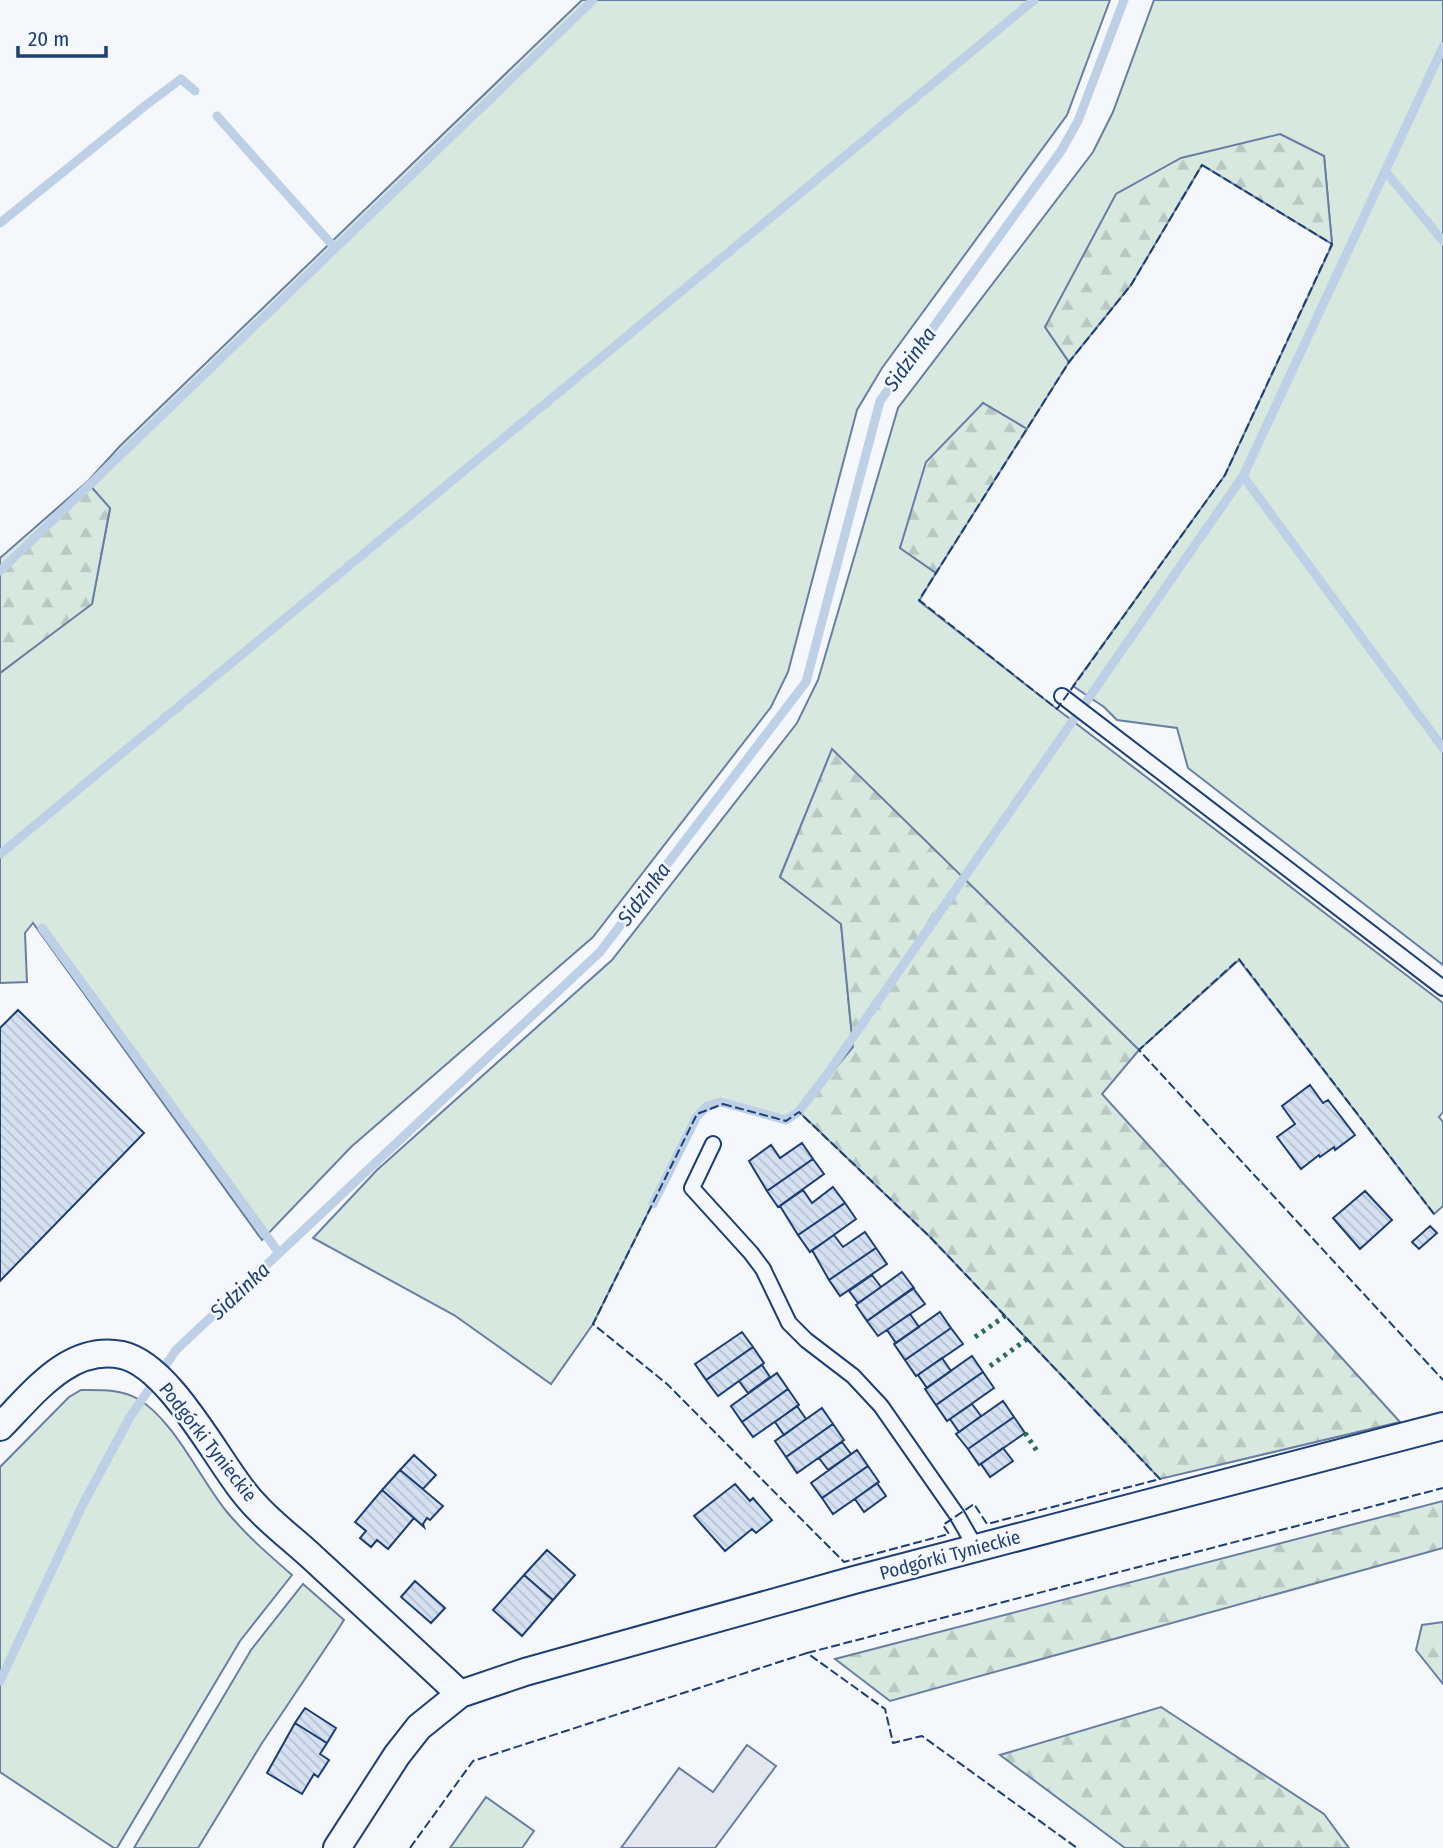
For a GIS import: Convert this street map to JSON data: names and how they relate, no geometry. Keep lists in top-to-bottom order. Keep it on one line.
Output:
{"streets":{"street":["Podgórki Tynieckie"]},"water":["Sidzinka"],"scale_bar":"20 m"}
